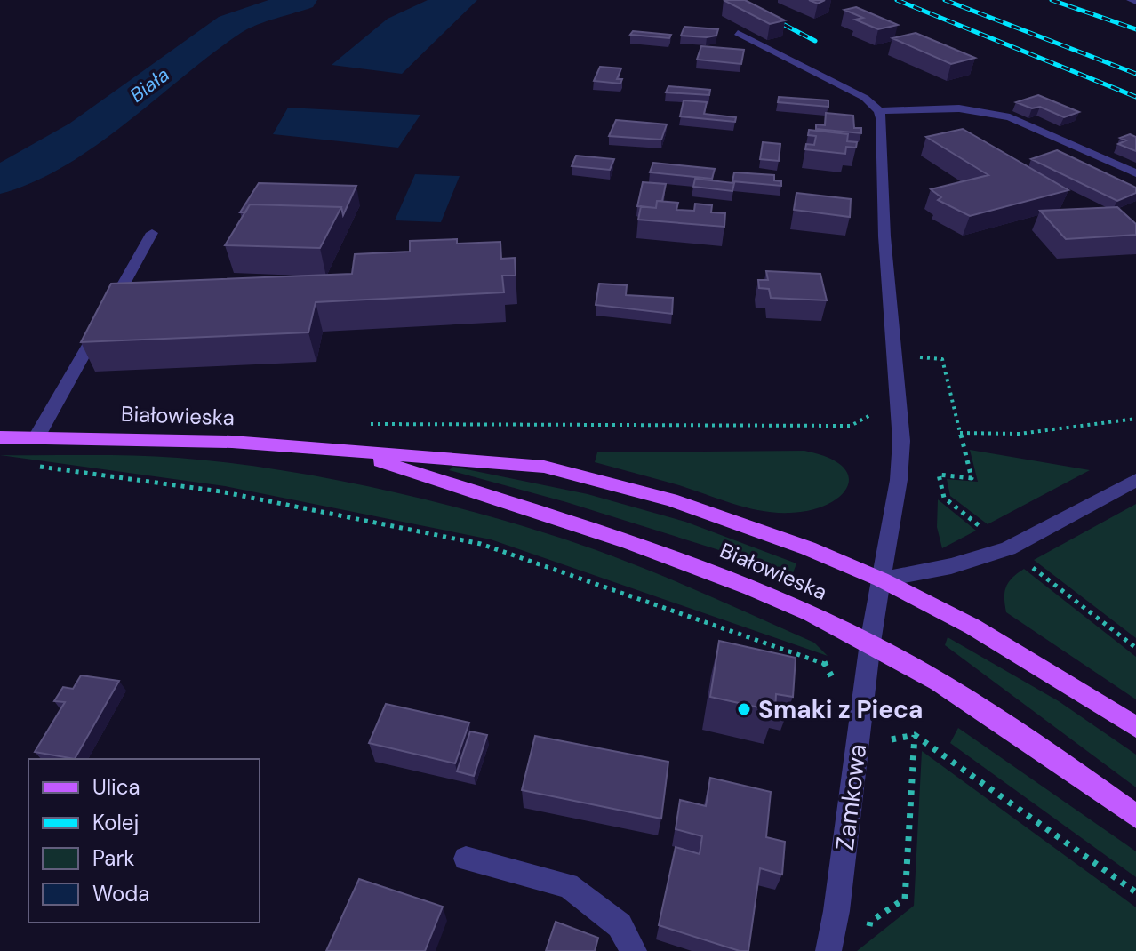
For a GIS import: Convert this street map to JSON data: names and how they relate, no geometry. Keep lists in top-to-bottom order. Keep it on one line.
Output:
{"streets":{"main road":["Białowieska"],"street":["Zamkowa"]},"crossings":[["Białowieska","Zamkowa"]],"water":["Biała"],"places":["Smaki z Pieca"],"legend":["Ulica","Kolej","Park","Woda"]}
